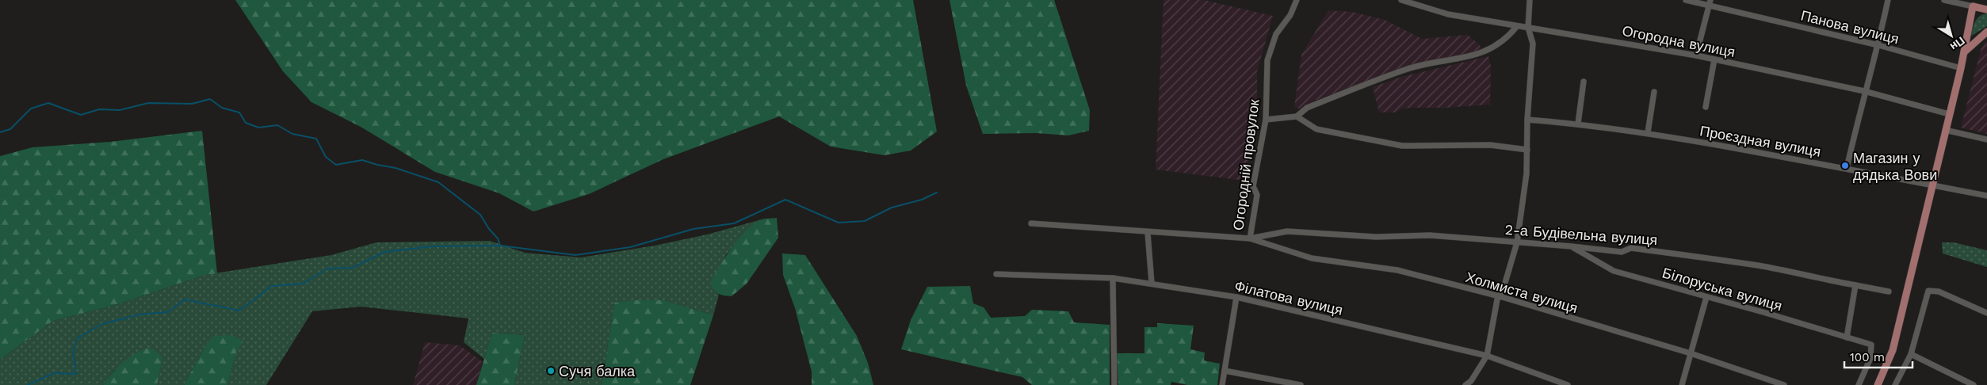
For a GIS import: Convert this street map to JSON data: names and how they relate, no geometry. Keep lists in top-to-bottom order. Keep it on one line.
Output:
{"streets":{"street":["Панова вулиця","Огородна вулиця","Проєздная вулиця","Огородній провулок","2-а Будівельна вулиця","Білоруська вулиця","Холмиста вулиця","Філатова вулиця"]},"crossings":[["Огородній провулок","2-а Будівельна вулиця"],["Огородній провулок","Холмиста вулиця"],["2-а Будівельна вулиця","Білоруська вулиця"],["2-а Будівельна вулиця","Холмиста вулиця"]],"places":["Магазин у дядька Вови","Сучя балка"],"scale_bar":"100 m","north":"bottom right"}
